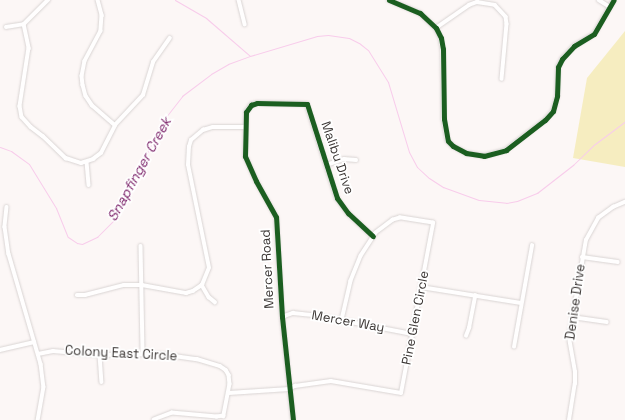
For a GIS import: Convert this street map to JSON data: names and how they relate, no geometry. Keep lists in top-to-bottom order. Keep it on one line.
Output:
{"streets":{"street":["Malibu Drive","Mercer Road","Denise Drive","Pine Glen Circle","Mercer Way","Colony East Circle"]},"crossings":[["Malibu Drive","Mercer Road"],["Malibu Drive","Pine Glen Circle"],["Mercer Road","Pine Glen Circle"],["Mercer Road","Mercer Way"],["Pine Glen Circle","Mercer Way"],["Pine Glen Circle","Colony East Circle"]],"water":["Snapfinger Creek"]}
